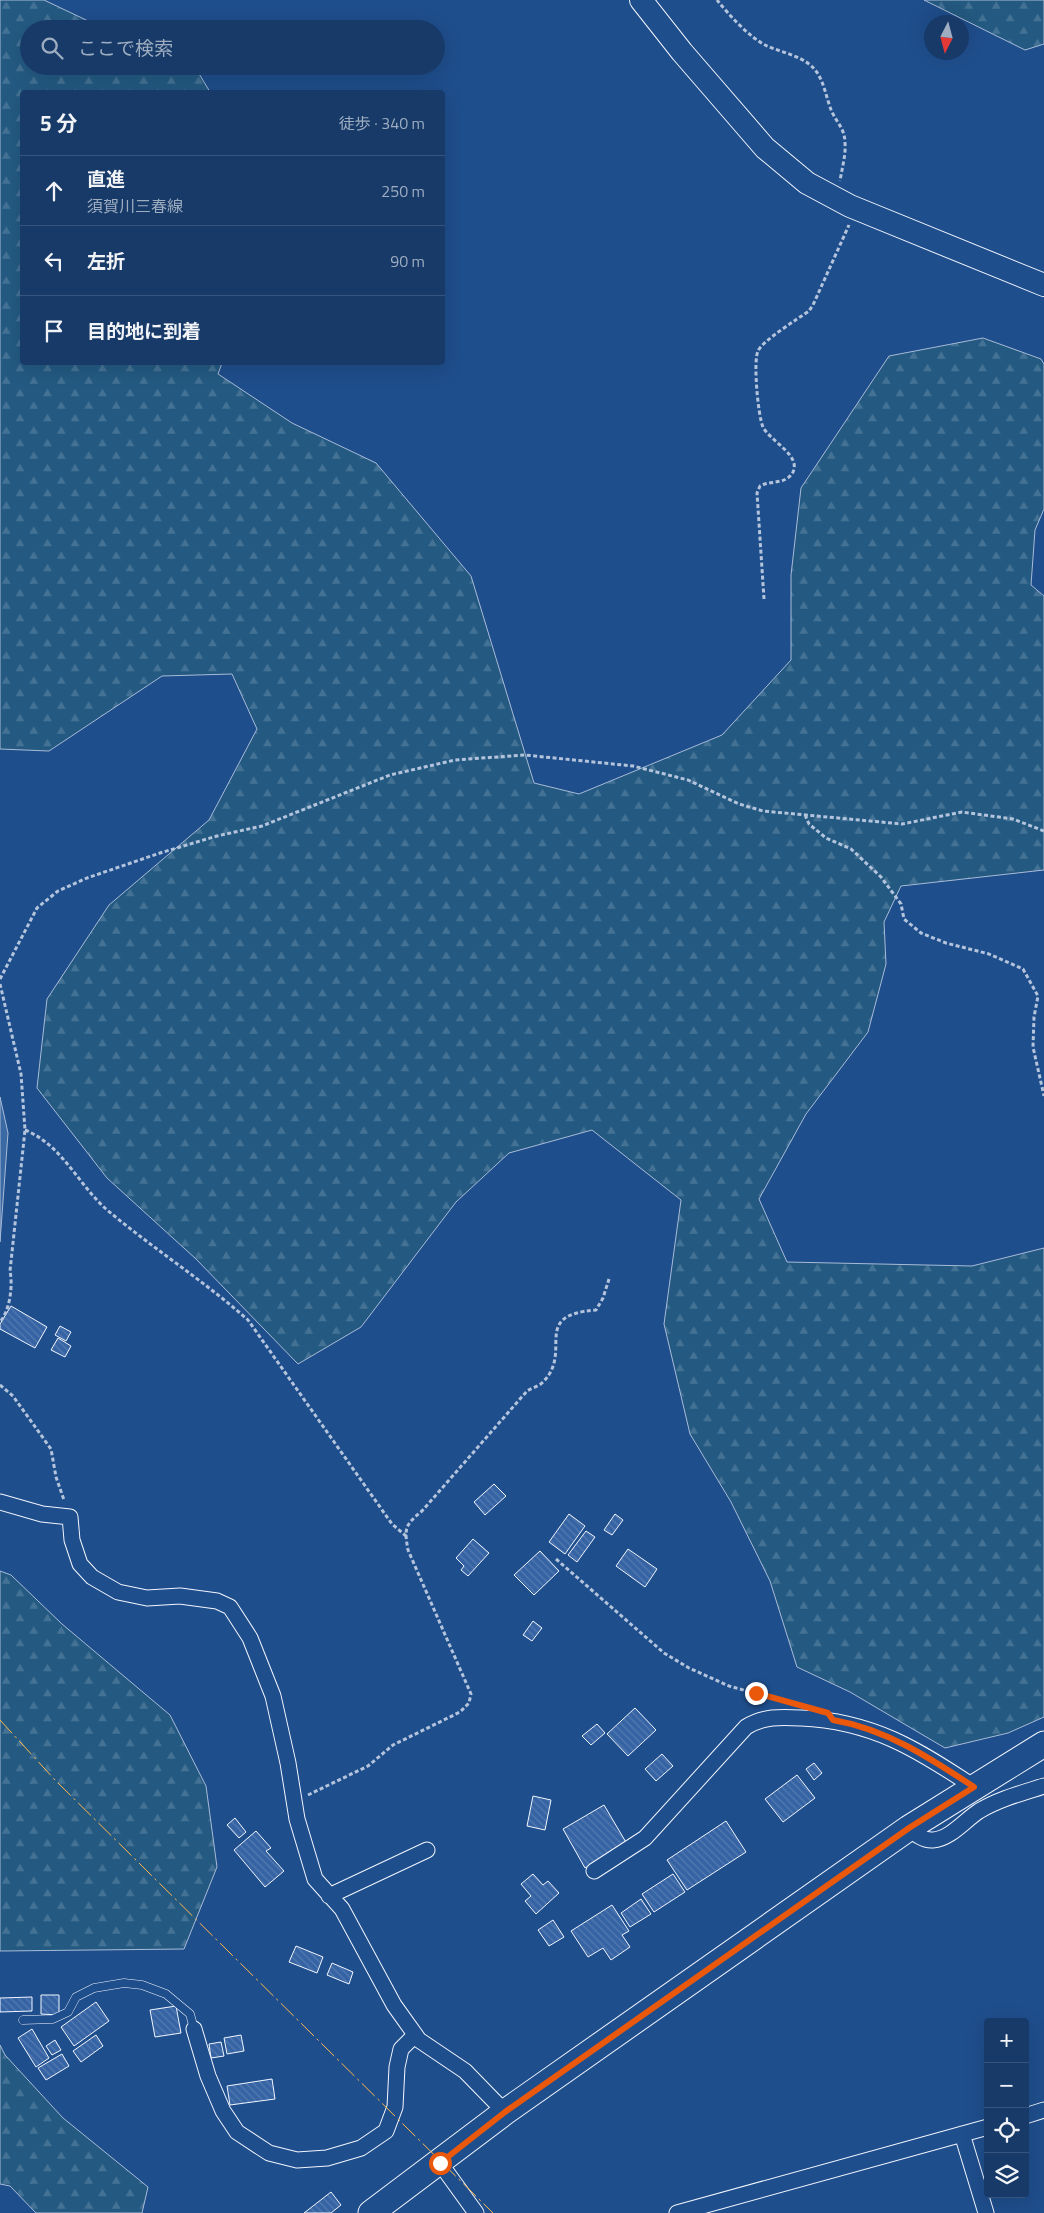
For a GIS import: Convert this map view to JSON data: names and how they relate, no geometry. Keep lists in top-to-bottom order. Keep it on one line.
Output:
{"north":"bottom","page":{"search":"ここで検索","heading":["5 分","徒歩 · 340 m"],"list":[["直進","須賀川三春線","250 m"],["左折","90 m"],"目的地に到着"],"map_buttons":["+","−"]}}
